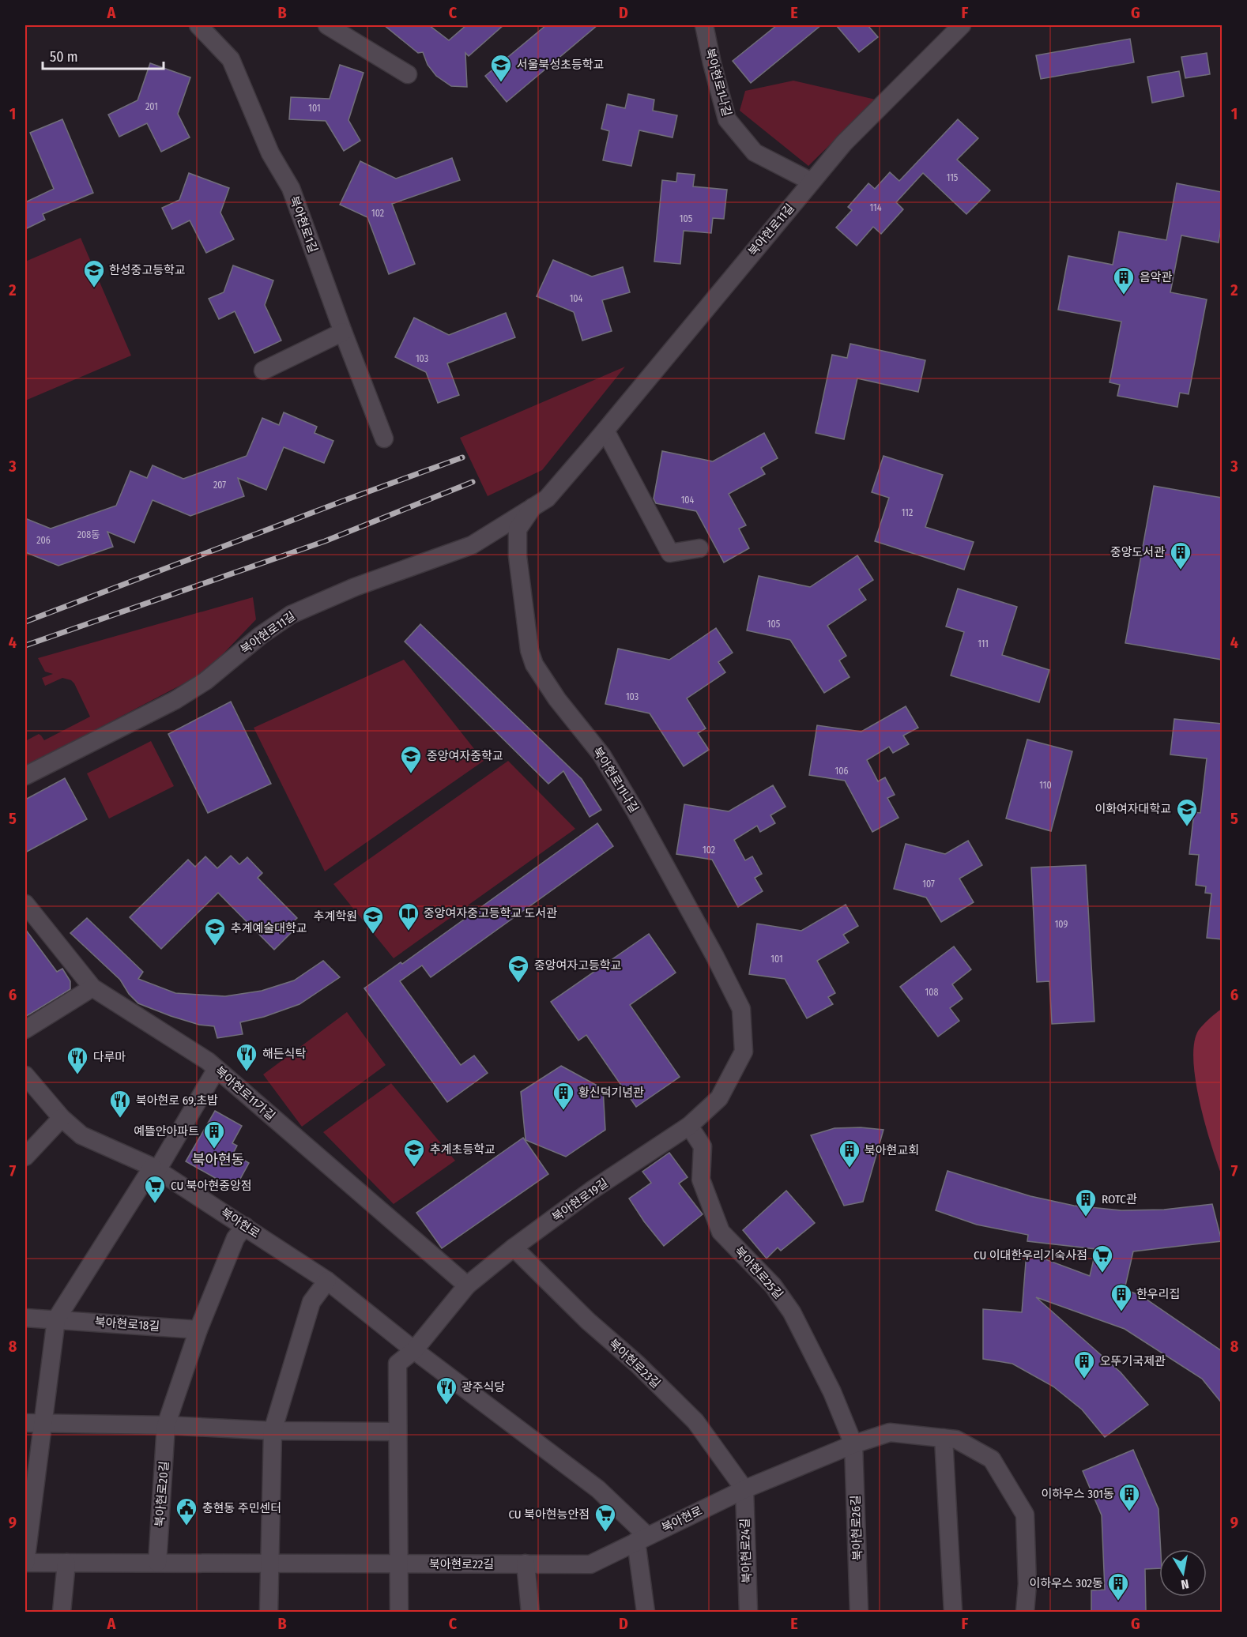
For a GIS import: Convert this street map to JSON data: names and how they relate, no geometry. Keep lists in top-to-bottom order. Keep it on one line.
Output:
{"streets":{"street":["북아현로1나길","북아현로1길","북아현로11길","북아현로11나길","북아현로11가길","북아현로19길","북아현로","북아현로25길","북아현로18길","북아현로23길","북아현로20길","북아현로26길","북아현로24길","북아현로22길"]},"crossings":[["북아현로1나길","북아현로11길"],["북아현로11길","북아현로11나길"],["북아현로11나길","북아현로19길"],["북아현로11가길","북아현로19길"],["북아현로19길","북아현로"],["북아현로19길","북아현로25길"],["북아현로19길","북아현로23길"],["북아현로","북아현로25길"],["북아현로","북아현로23길"],["북아현로","북아현로26길"],["북아현로","북아현로24길"],["북아현로","북아현로22길"],["북아현로25길","북아현로26길"],["북아현로23길","북아현로24길"],["북아현로20길","북아현로22길"]],"districts":["북아현동"],"places":{"school or university":["서울북성초등학교","한성중고등학교","중앙여자중학교","이화여자대학교","추계학원","추계예술대학교","중앙여자고등학교","추계초등학교"],"building":["음악관","중앙도서관","황신덕기념관","예뜰안아파트","북아현교회","ROTC관","한우리집","오뚜기국제관","이하우스 301동","이하우스 302동"],"library":["중앙여자중고등학교 도서관"],"restaurant":["해든식탁","다루마","북아현로 69,초밥","광주식당"],"supermarket":["CU 북아현중앙점","CU 이대한우리기숙사점","CU 북아현능안점"],"public building":["충현동 주민센터"]},"house_numbers":["201","101","115","114","102","105","104","103","207","104","112","208동","206","105","111","103","106","110","102","107","109","101","108"],"scale_bar":"50 m","north":"bottom","grid":{"columns":["A","B","C","D","E","F","G"],"rows":["1","2","3","4","5","6","7","8","9"]}}
